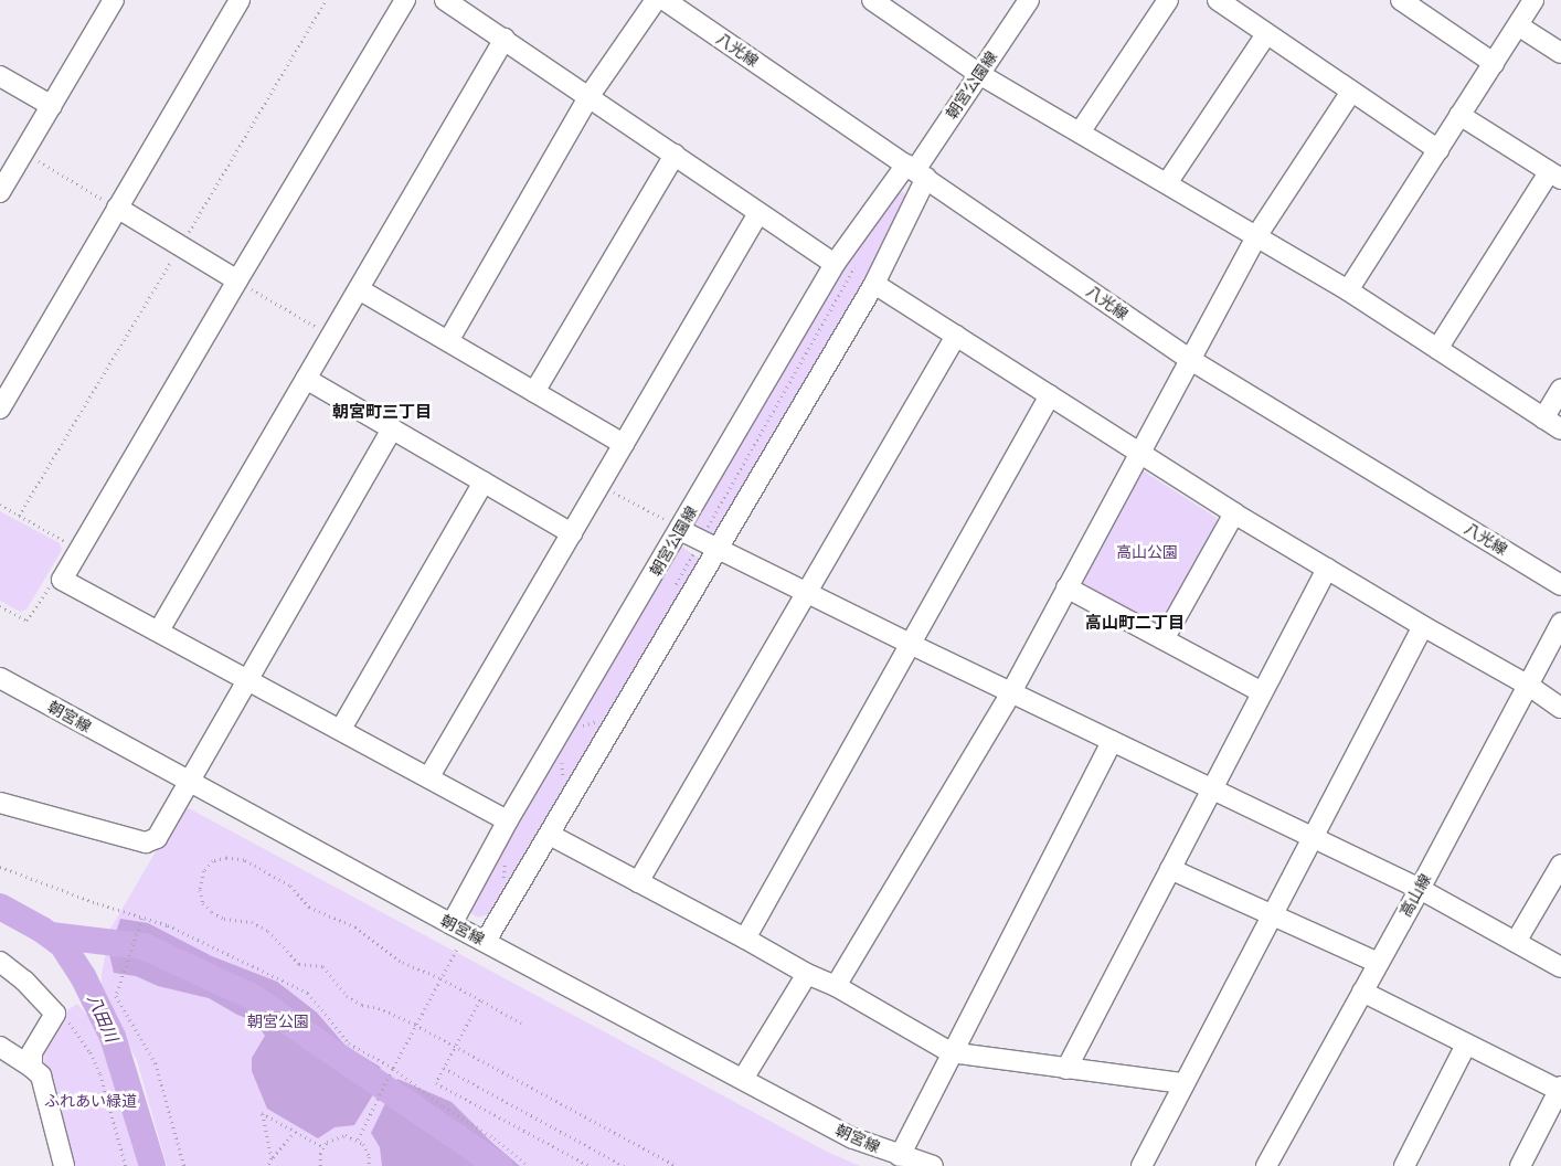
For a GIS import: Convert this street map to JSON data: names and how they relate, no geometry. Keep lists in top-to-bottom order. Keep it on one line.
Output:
{"streets":{"street":["八光線","朝宮公園線","朝宮線","高山線"]},"crossings":[["八光線","朝宮公園線"],["朝宮公園線","朝宮線"]],"districts":["朝宮町三丁目","高山町二丁目"],"water":["八田川"],"parks":["高山公園","朝宮公園","ふれあい緑道"]}
